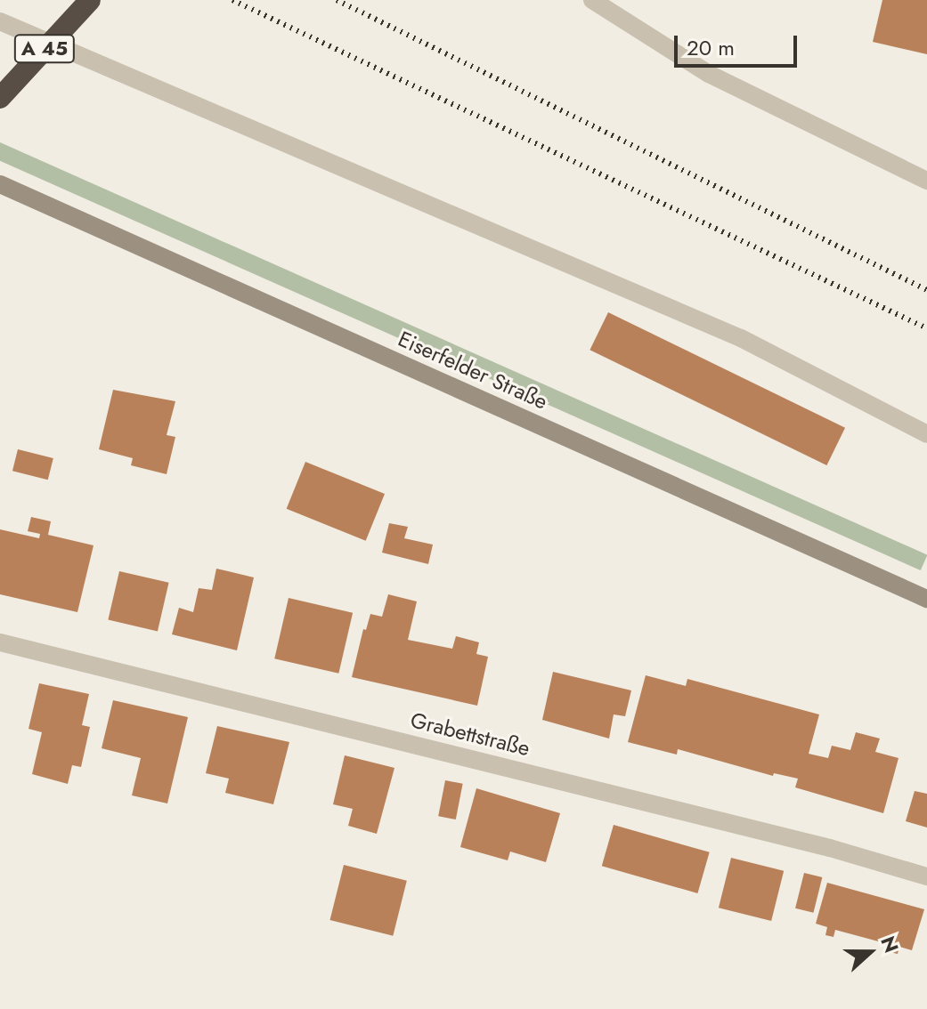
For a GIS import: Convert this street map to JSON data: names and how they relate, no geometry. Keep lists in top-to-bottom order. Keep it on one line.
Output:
{"streets":{"highway":["A 45"],"main road":["Eiserfelder Straße"],"street":["Grabettstraße"]},"scale_bar":"20 m","north":"right"}
